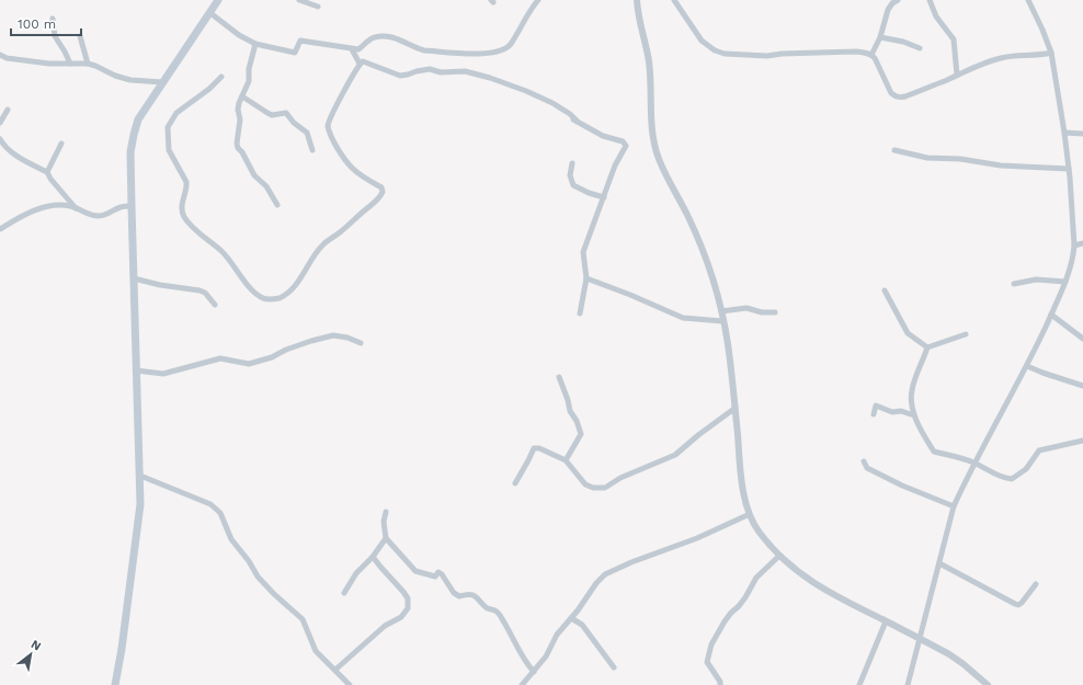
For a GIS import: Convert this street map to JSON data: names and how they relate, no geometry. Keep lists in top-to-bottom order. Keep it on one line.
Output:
{"scale_bar":"100 m","north":"top right"}
